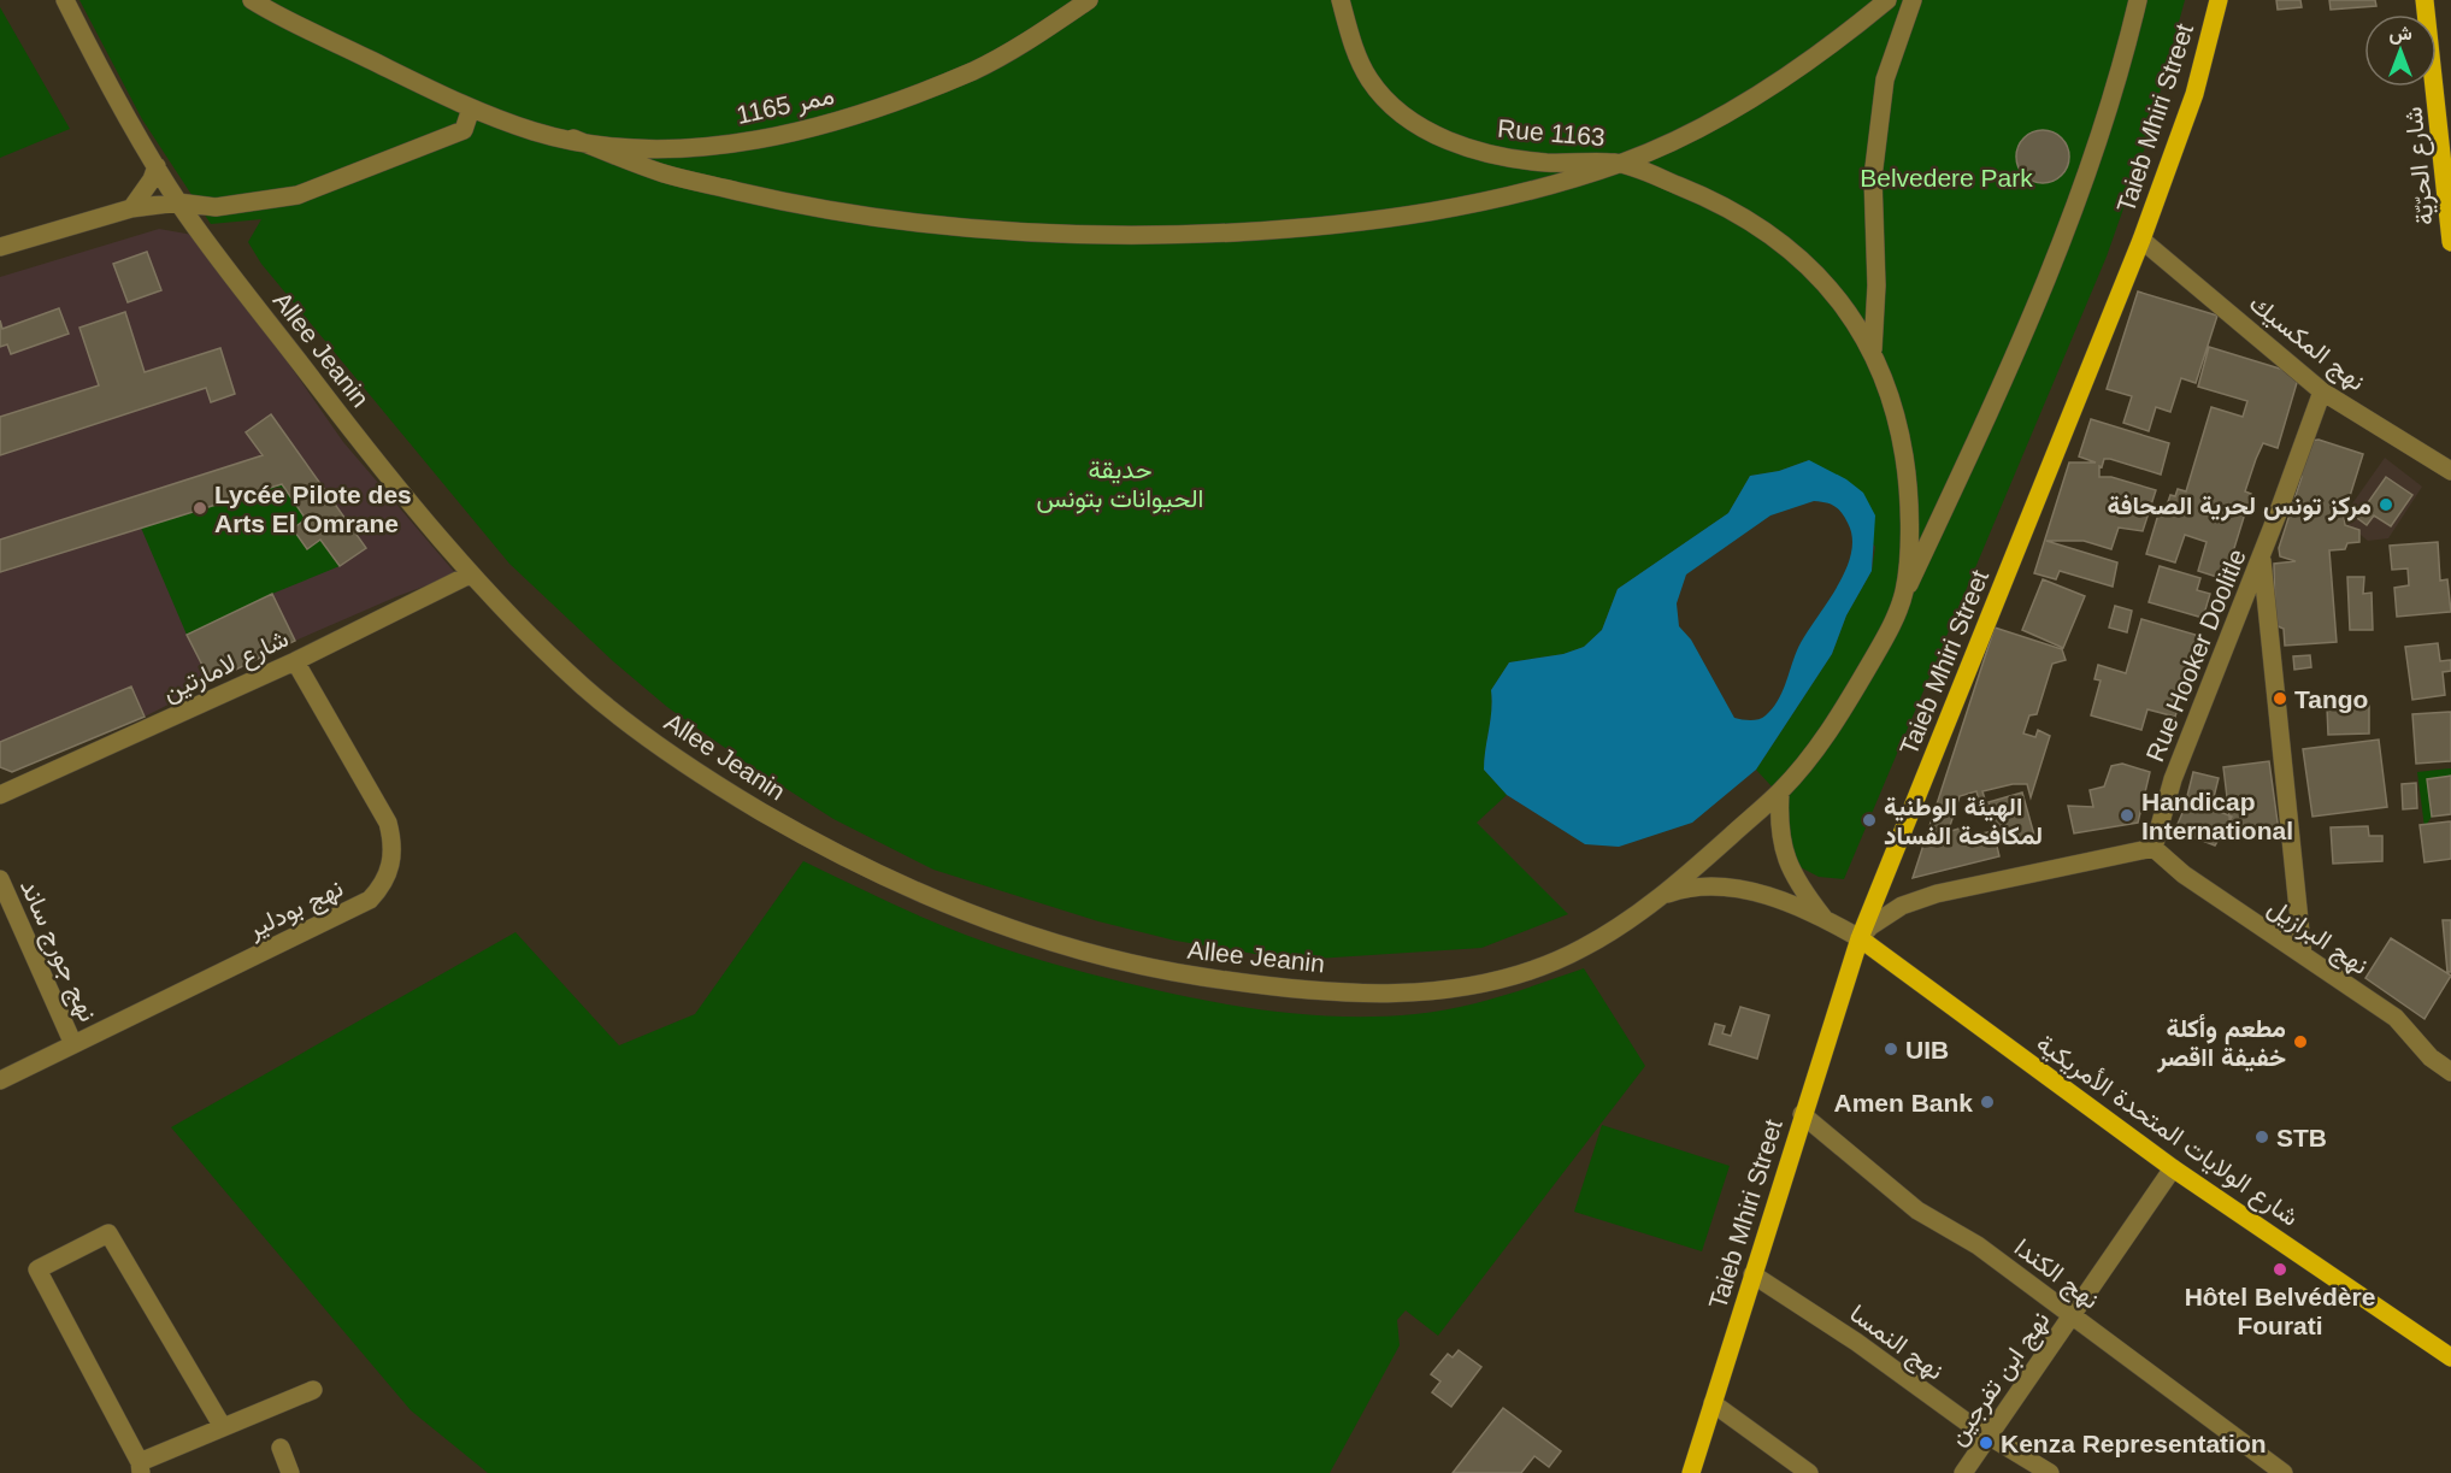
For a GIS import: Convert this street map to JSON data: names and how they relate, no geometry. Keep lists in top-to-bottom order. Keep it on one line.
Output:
{"streets":{"main road":["Taieb Mhiri Street","شارع الحرّيّة","شارع الولايات المتحدة الأمريكية"],"street":["ممر 1165","Rue 1163","نهج المكسيك","Allee Jeanin","Rue Hooker Doolitle","شارع لامارتين","نهج بودلير","نهج البرازيل","نهج جورج ساند","نهج الكندا","نهج النمسا","نهج ابن تفرجين"]},"crossings":[["Taieb Mhiri Street","نهج المكسيك"],["Taieb Mhiri Street","شارع الولايات المتحدة الأمريكية"],["Taieb Mhiri Street","نهج الكندا"],["Taieb Mhiri Street","نهج النمسا"],["نهج المكسيك","Rue Hooker Doolitle"],["Allee Jeanin","شارع لامارتين"],["Rue Hooker Doolitle","نهج البرازيل"],["شارع لامارتين","نهج بودلير"],["نهج بودلير","نهج جورج ساند"],["شارع الولايات المتحدة الأمريكية","نهج ابن تفرجين"],["نهج الكندا","نهج ابن تفرجين"],["نهج النمسا","نهج ابن تفرجين"]],"parks":["Belvedere Park","حديقة الحيوانات بتونس"],"places":["مركز تونس لحرية الصحافة","Lycée Pilote des Arts El Omrane","Tango","Handicap International","الهيئة الوطنية لمكافحة الفساد","مطعم وأكلة خفيفة ااقصر","UIB","Amen Bank","STB","Hôtel Belvédère Fourati","Kenza Representation"],"north":"top"}
